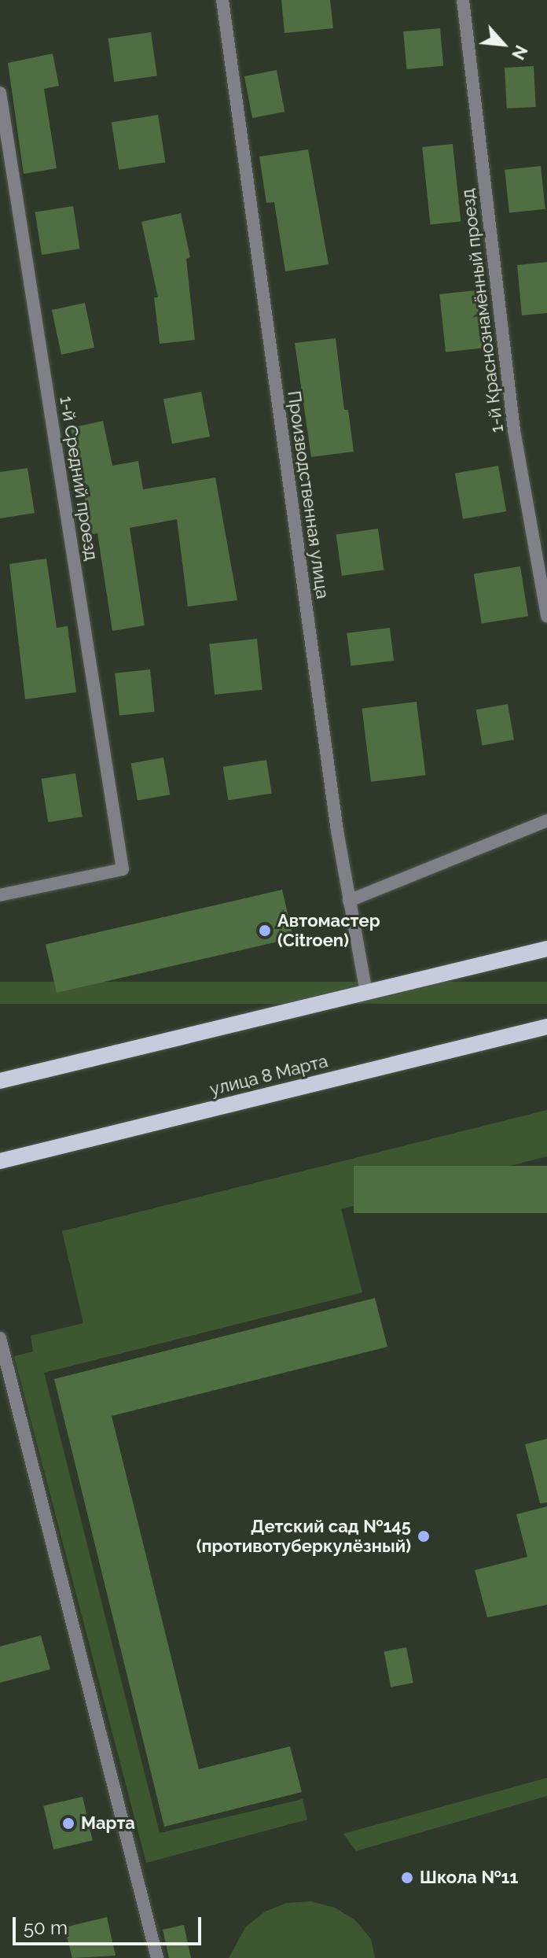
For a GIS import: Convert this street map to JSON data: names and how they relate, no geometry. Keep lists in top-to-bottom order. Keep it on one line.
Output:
{"streets":{"main road":["улица 8 Марта"],"street":["1-й Краснознамённый проезд","1-й Средний проезд","Производственная улица"]},"places":["Автомастер (Citroen)","Детский сад №145 (противотуберкулёзный)","Марта","Школа №11"],"scale_bar":"50 m","north":"bottom right"}
